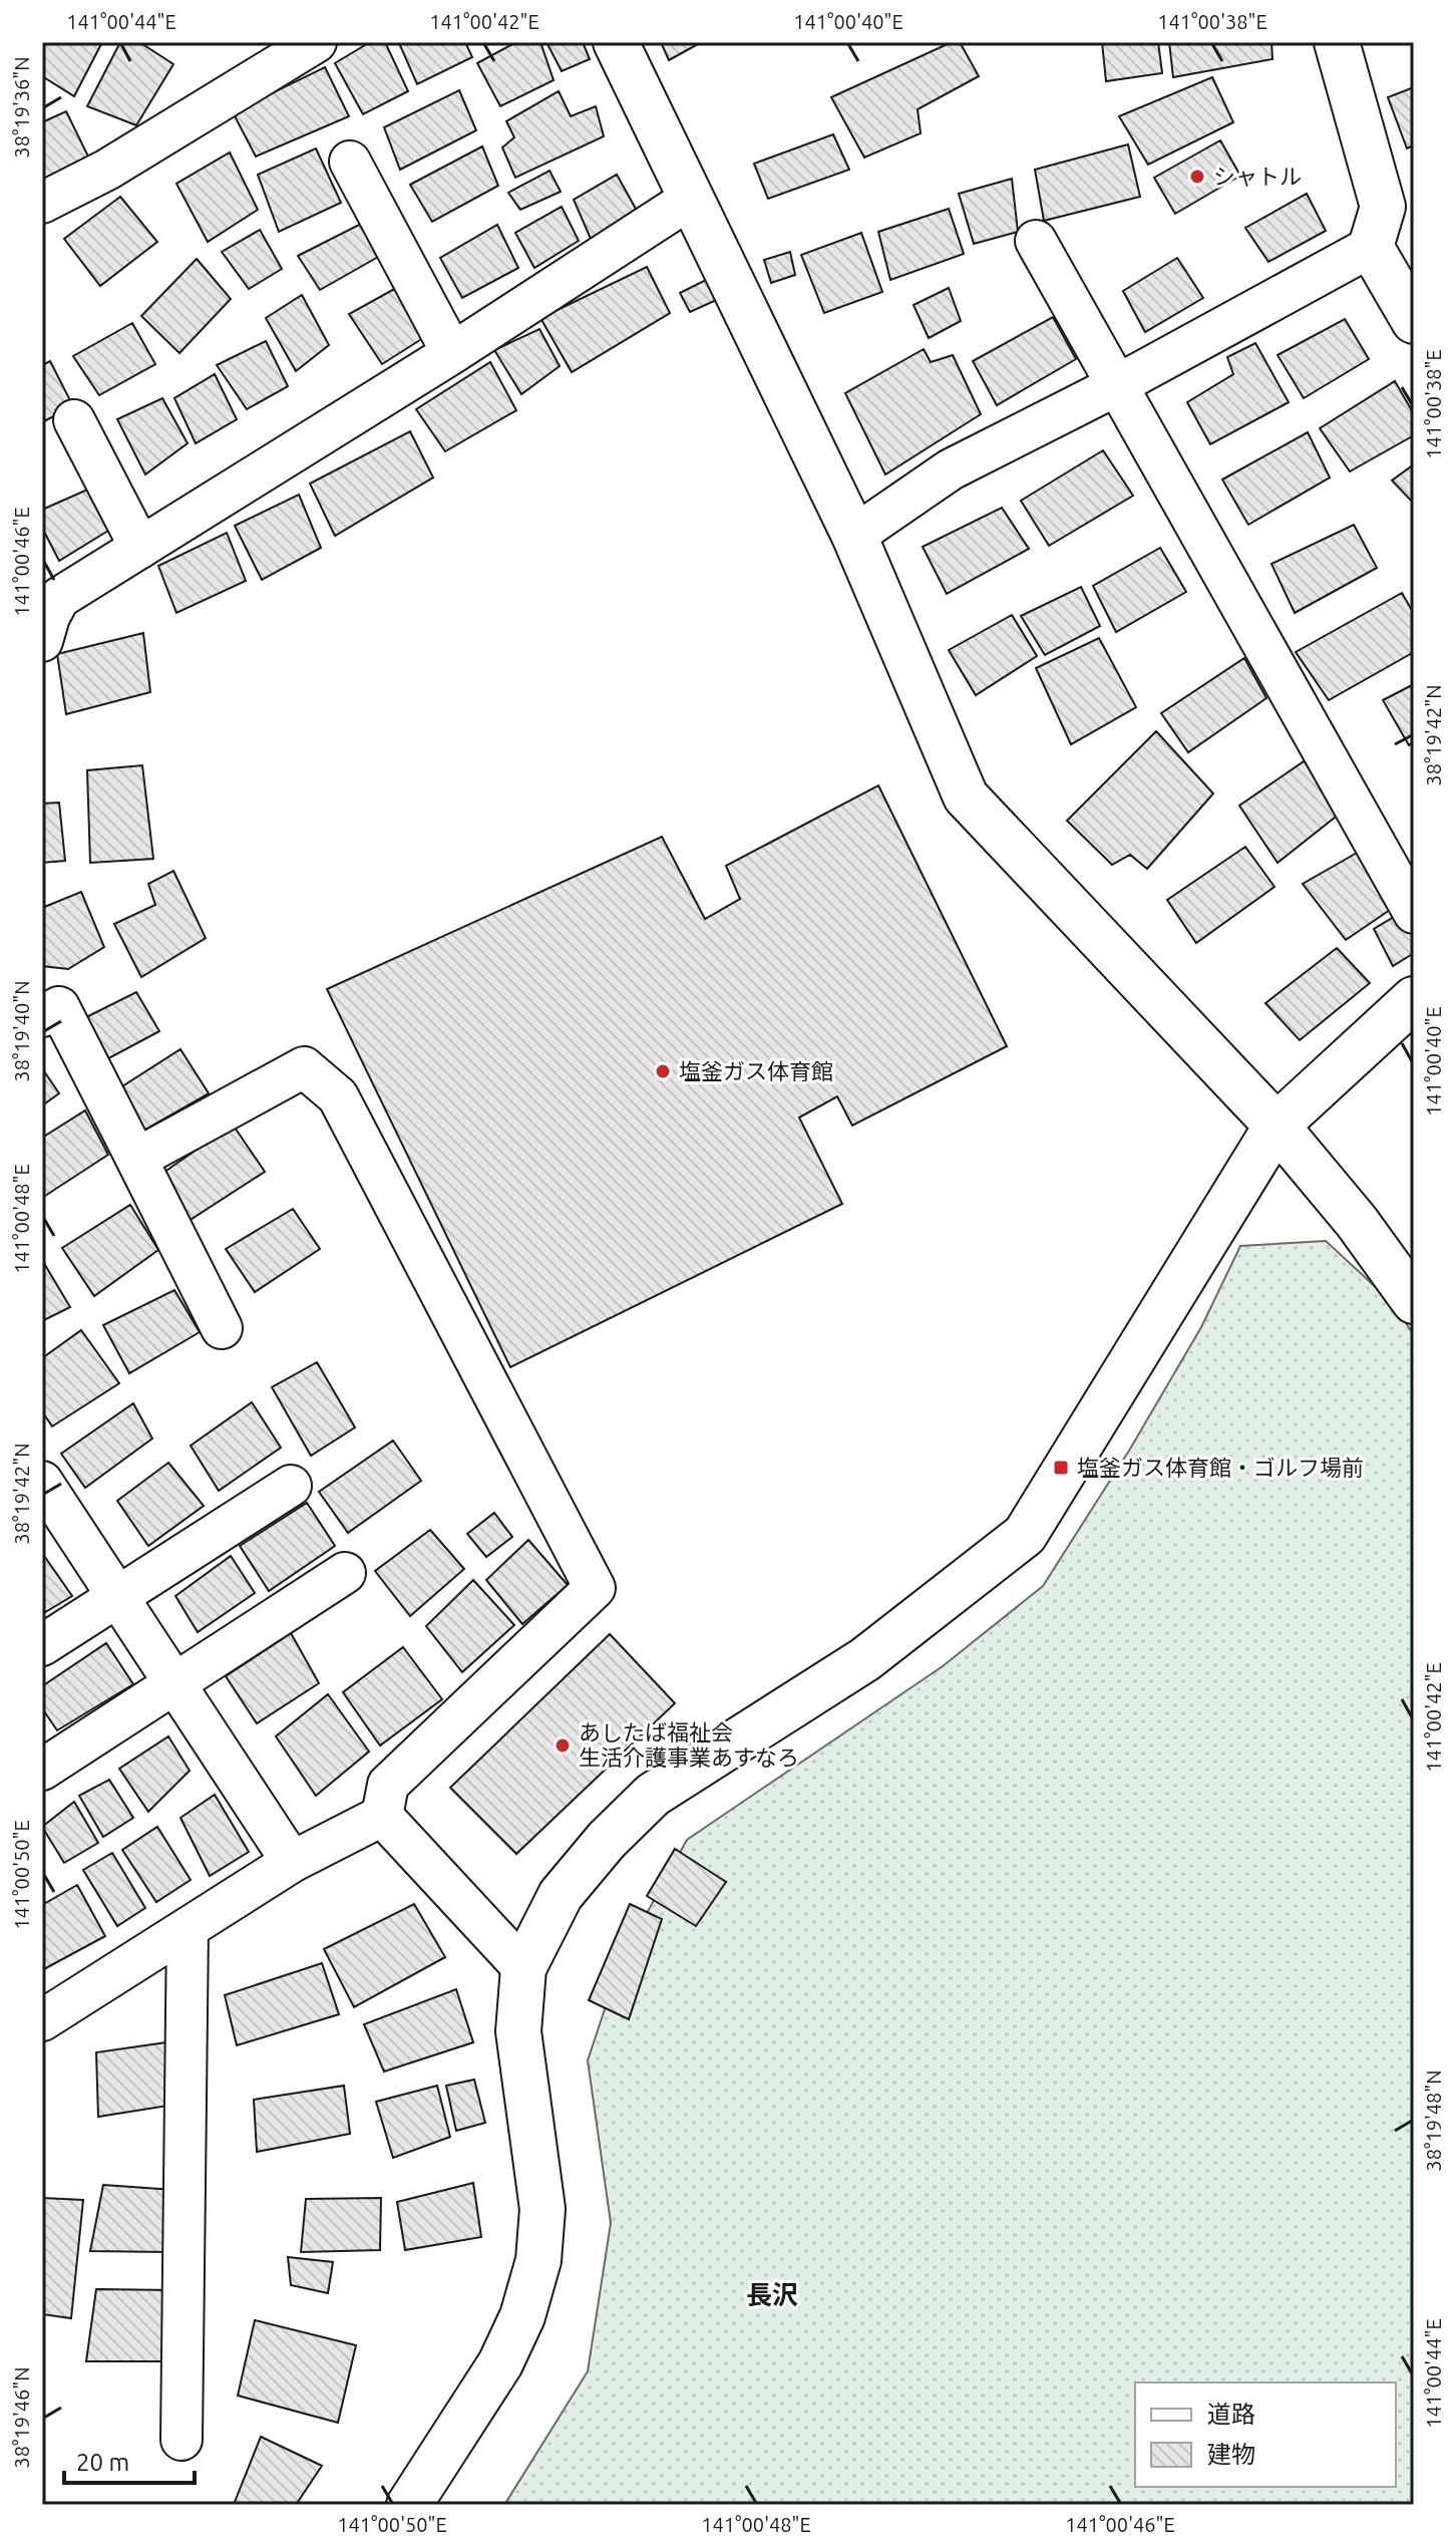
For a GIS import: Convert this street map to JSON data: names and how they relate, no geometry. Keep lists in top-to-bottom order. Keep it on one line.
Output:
{"districts":["長沢"],"places":{"other":["シャトル","塩釜ガス体育館","あしたば福祉会 生活介護事業あすなろ"],"transit":["塩釜ガス体育館・ゴルフ場前"]},"legend":["道路","建物"],"scale_bar":"20 m","coordinates":["141°00'44\"E","141°00'42\"E","141°00'40\"E","141°00'38\"E","38°19'36\"N","141°00'46\"E","38°19'42\"N","38°19'40\"N","141°00'48\"E","141°00'50\"E","38°19'48\"N","38°19'46\"N"]}
